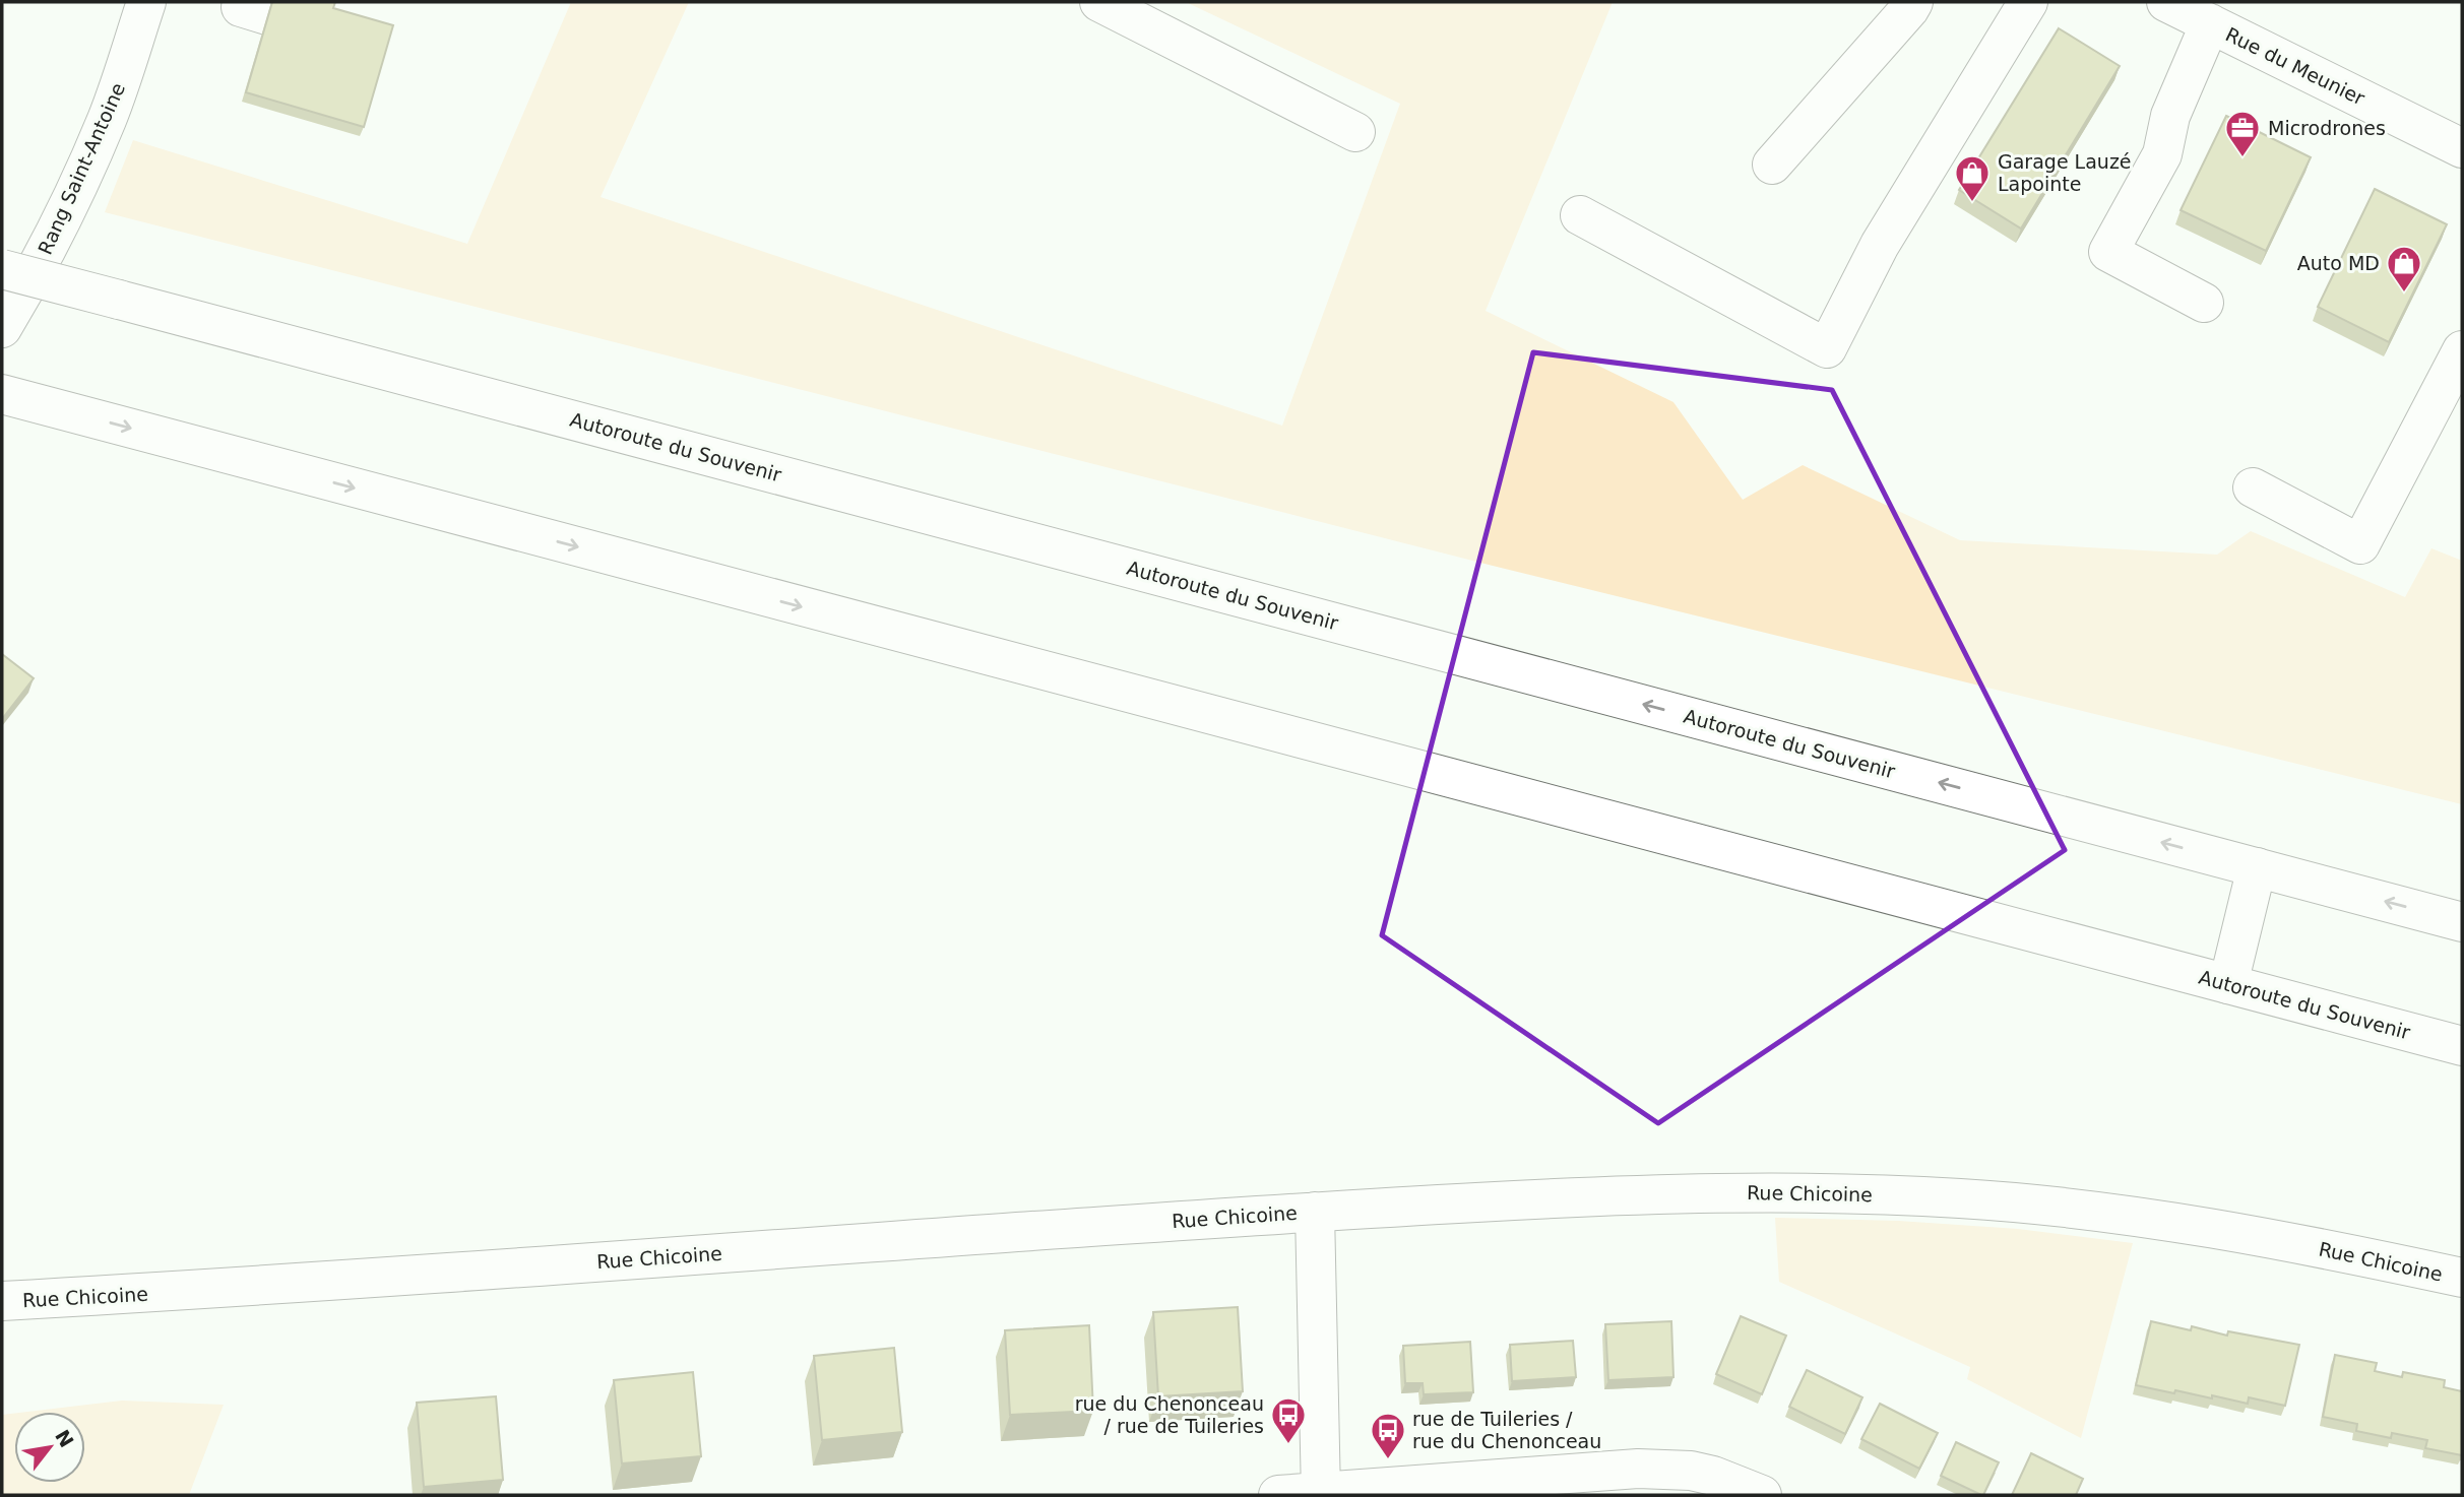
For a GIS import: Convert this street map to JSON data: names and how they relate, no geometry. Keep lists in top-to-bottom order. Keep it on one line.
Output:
{"streets":{"main road":["Rue du Meunier","Rang Saint-Antoine","Autoroute du Souvenir","Rue Chicoine"]},"places":{"office":["Microdrones"],"shop":["Garage Lauzé Lapointe","Auto MD"],"bus stop":["rue du Chenonceau / rue de Tuileries","rue de Tuileries / rue du Chenonceau"]},"north":"top right"}
